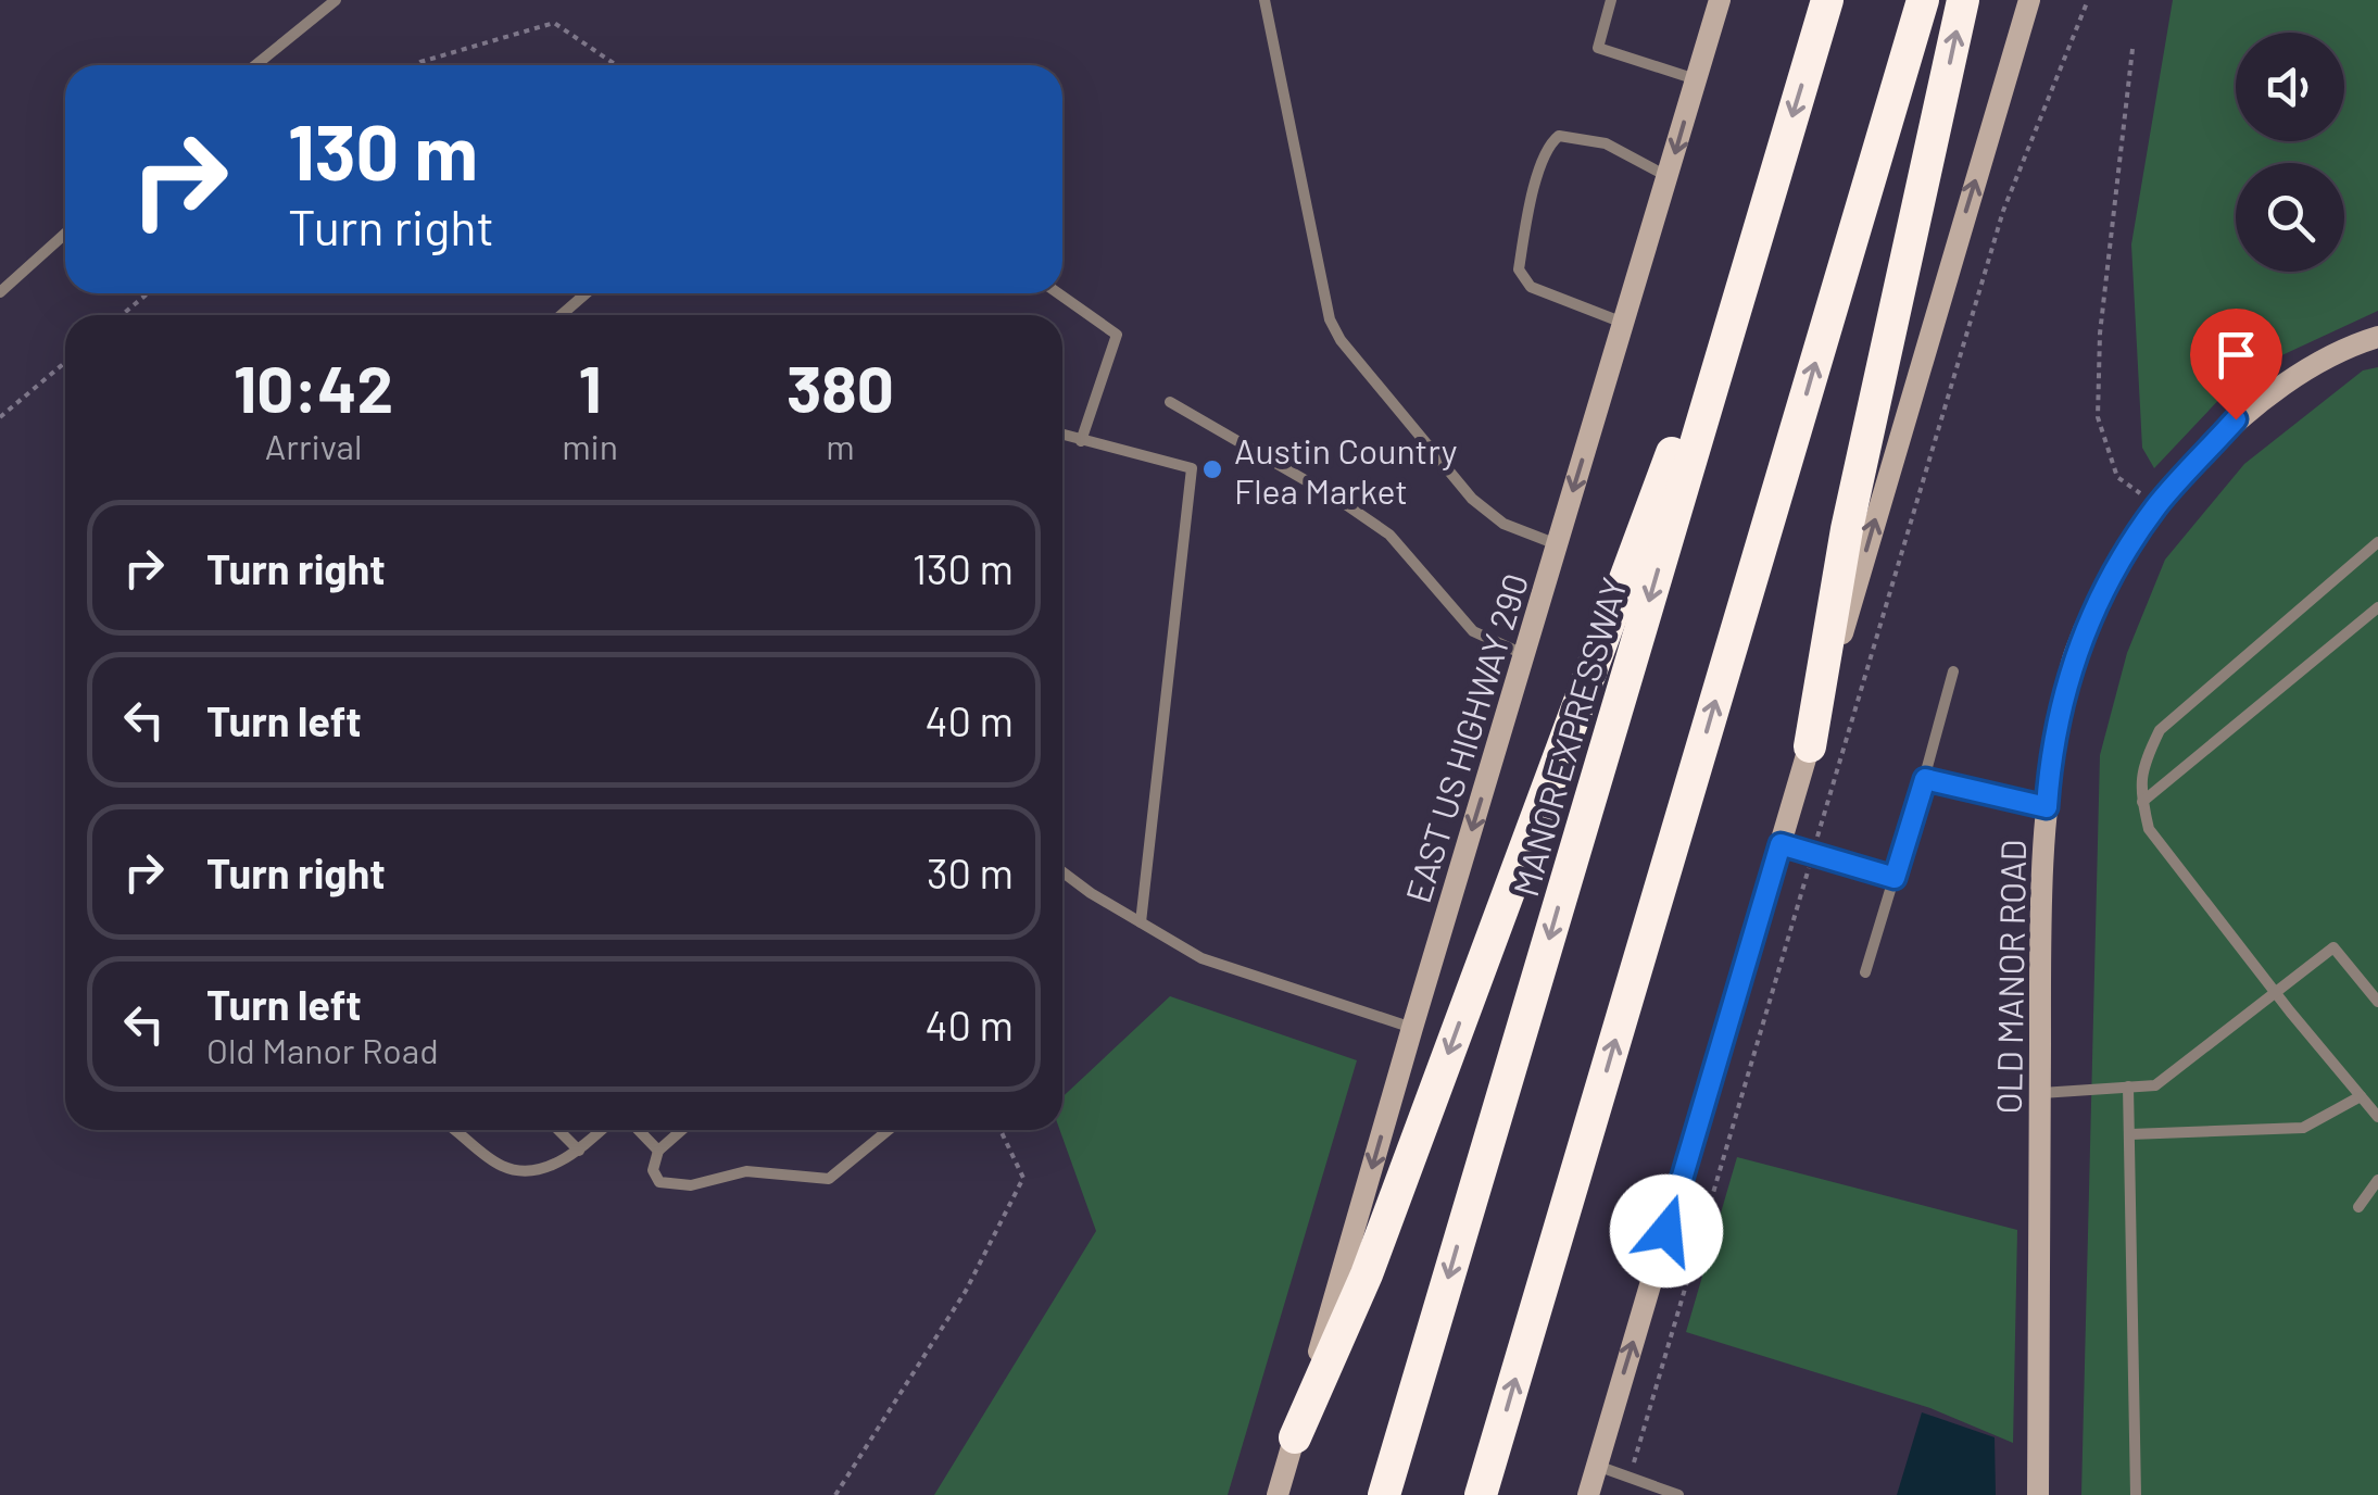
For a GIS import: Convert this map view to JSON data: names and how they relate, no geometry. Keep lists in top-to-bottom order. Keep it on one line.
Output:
{"streets":{"highway":["MANOR EXPRESSWAY"],"main road":["EAST US HIGHWAY 290","OLD MANOR ROAD"]},"one_way":["EAST US HIGHWAY 290"],"places":["Austin Country Flea Market"],"page":{"turn":["130 m","Turn right"],"eta":["10:42","Arrival","1","min","380","m"],"list":[{"name":"Turn right","value":"130 m"},{"name":"Turn left","value":"40 m"},{"name":"Turn right","value":"30 m"},{"name":"Turn left","note":"Old Manor Road","value":"40 m"}]}}
